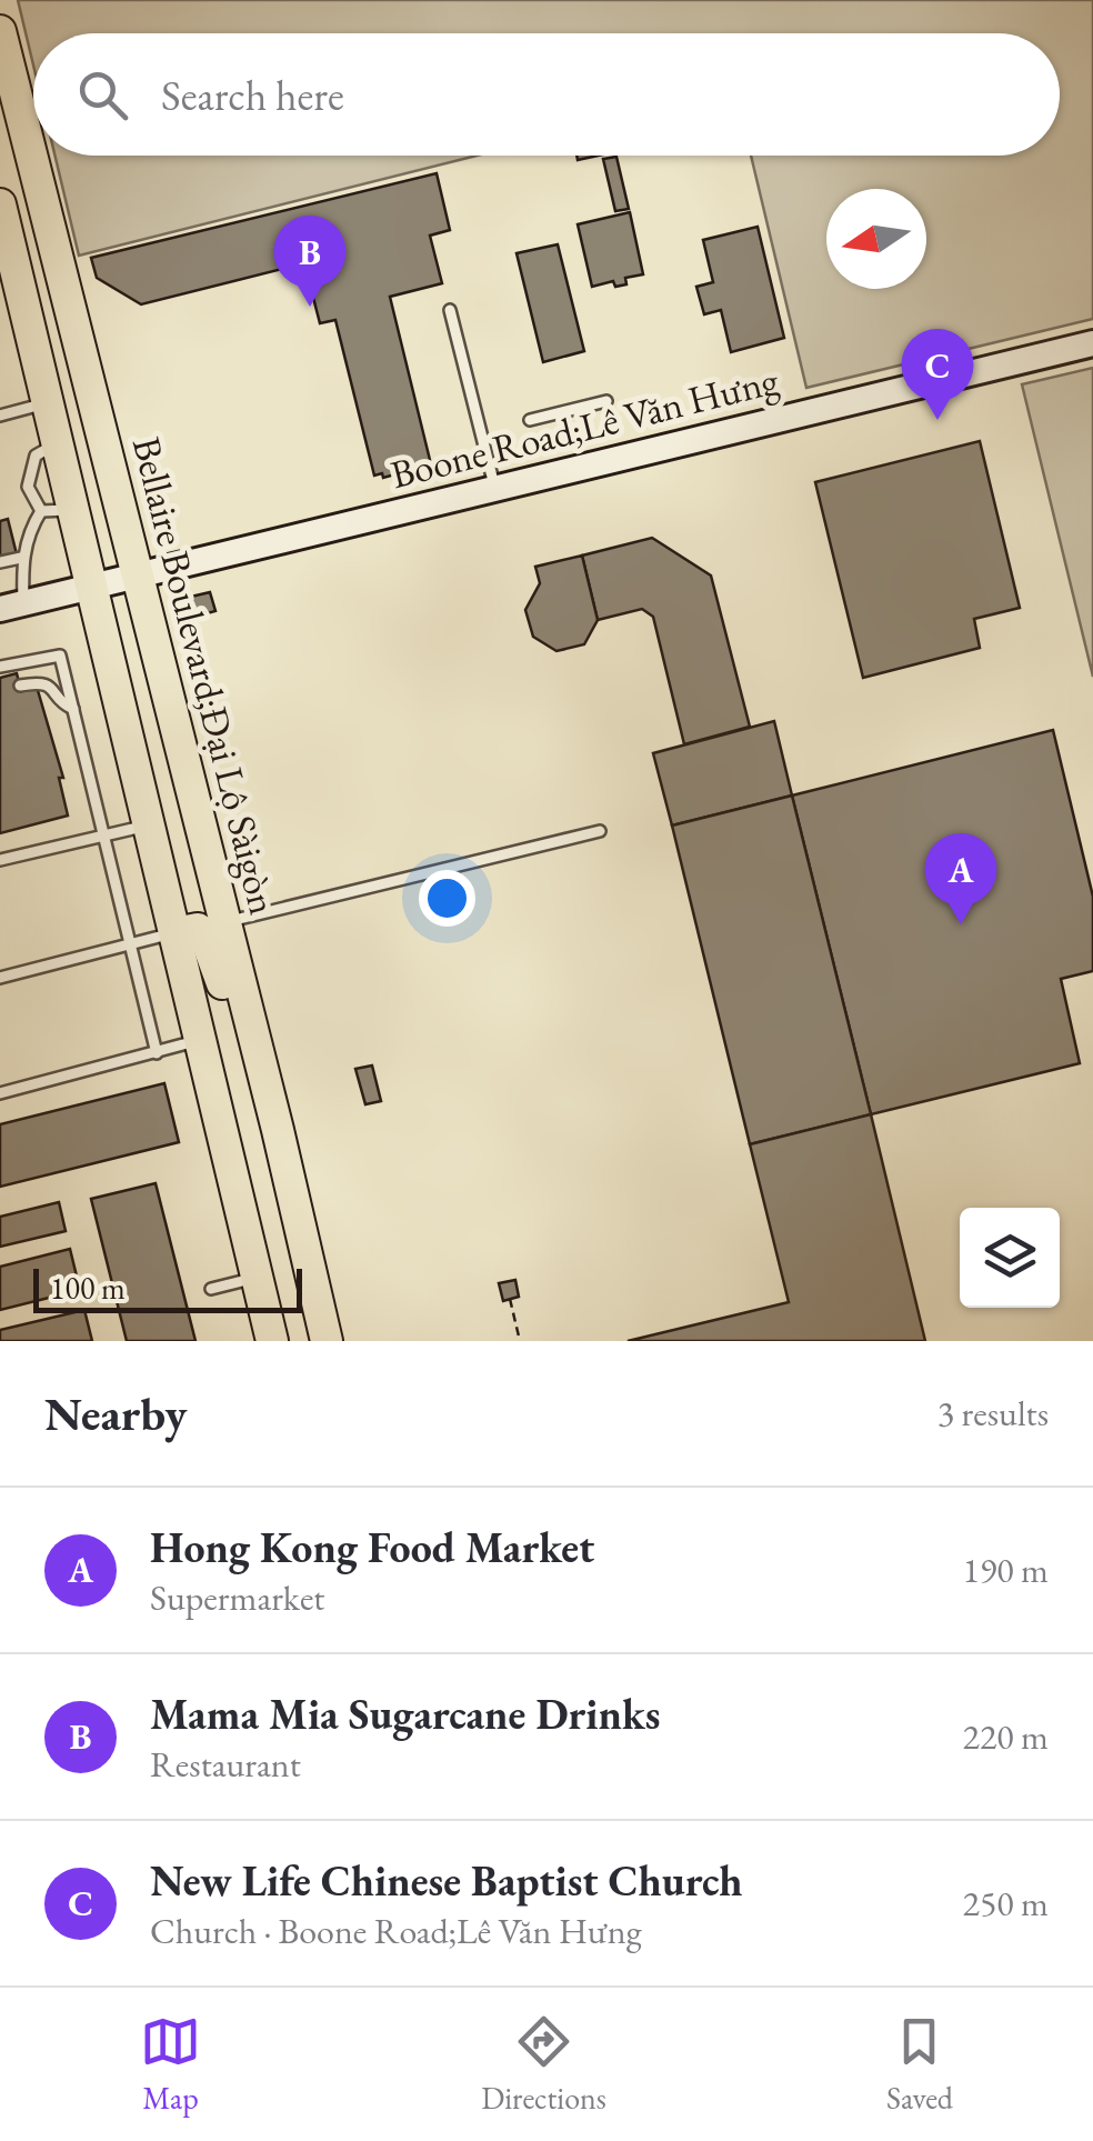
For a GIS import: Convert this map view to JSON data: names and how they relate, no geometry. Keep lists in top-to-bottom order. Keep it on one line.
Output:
{"streets":{"main road":["Bellaire Boulevard;Đại Lộ Sàigòn"],"street":["Boone Road;Lê Văn Hưng"]},"crossings":[["Boone Road;Lê Văn Hưng","Bellaire Boulevard;Đại Lộ Sàigòn"]],"scale_bar":"100 m","north":"left","page":{"search":"Search here","pins":["B","C","A"],"scale":"100 m","heading":["Nearby","3 results"],"list":[{"mark":"A","name":"Hong Kong Food Market","note":"Supermarket","value":"190 m"},{"mark":"B","name":"Mama Mia Sugarcane Drinks","note":"Restaurant","value":"220 m"},{"mark":"C","name":"New Life Chinese Baptist Church","note":"Church · Boone Road;Lê Văn Hưng","value":"250 m"}],"nav":["Map","Directions","Saved"]}}
